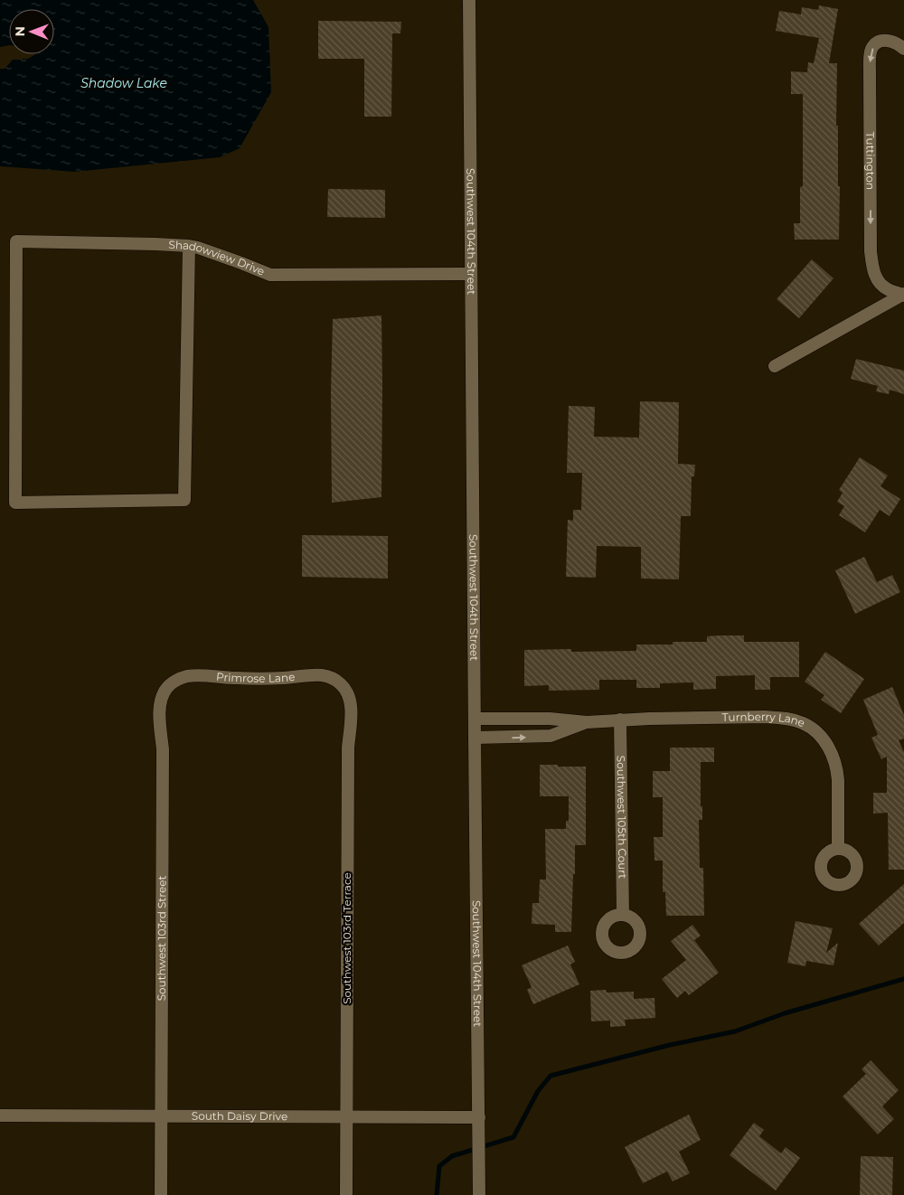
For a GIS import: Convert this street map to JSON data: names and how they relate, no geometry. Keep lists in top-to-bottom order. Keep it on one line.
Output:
{"streets":{"street":["Tuttington","Southwest 104th Street","Shadowview Drive","Primrose Lane","Turnberry Lane","Southwest 105th Court","Southwest 103rd Street","Southwest 103rd Terrace","South Daisy Drive"]},"crossings":[["Southwest 104th Street","Shadowview Drive"],["Southwest 104th Street","Turnberry Lane"],["Southwest 104th Street","South Daisy Drive"],["Primrose Lane","Southwest 103rd Street"],["Primrose Lane","Southwest 103rd Terrace"],["Turnberry Lane","Southwest 105th Court"],["Southwest 103rd Street","South Daisy Drive"],["Southwest 103rd Terrace","South Daisy Drive"]],"one_way":["Tuttington"],"water":["Shadow Lake"],"north":"left"}
